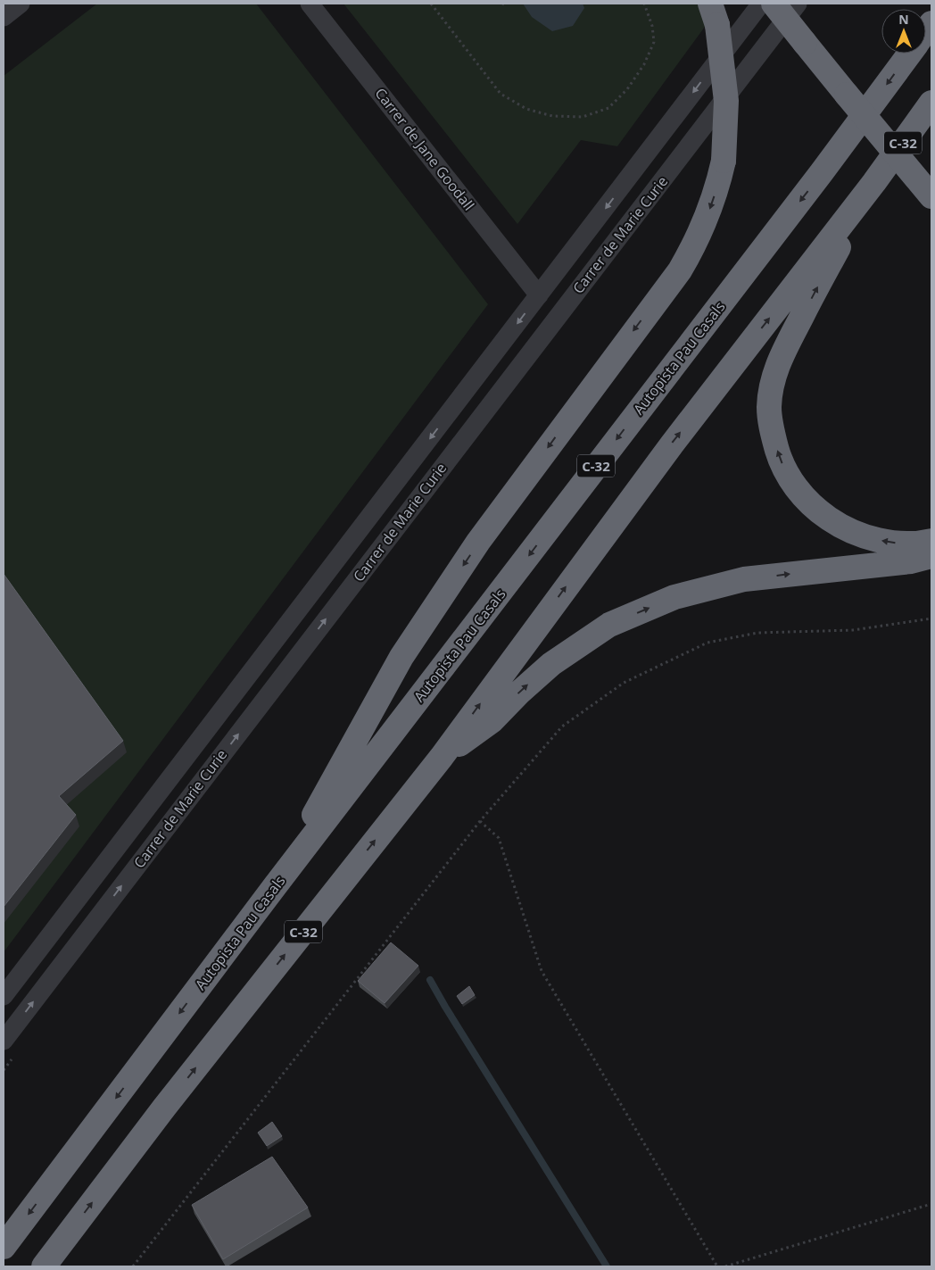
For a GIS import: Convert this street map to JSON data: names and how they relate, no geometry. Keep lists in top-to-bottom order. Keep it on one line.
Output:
{"streets":{"highway":["C-32","Autopista Pau Casals"],"street":["Carrer de Jane Goodall","Carrer de Marie Curie"]},"crossings":[["Carrer de Jane Goodall","Carrer de Marie Curie"]],"north":"top"}
